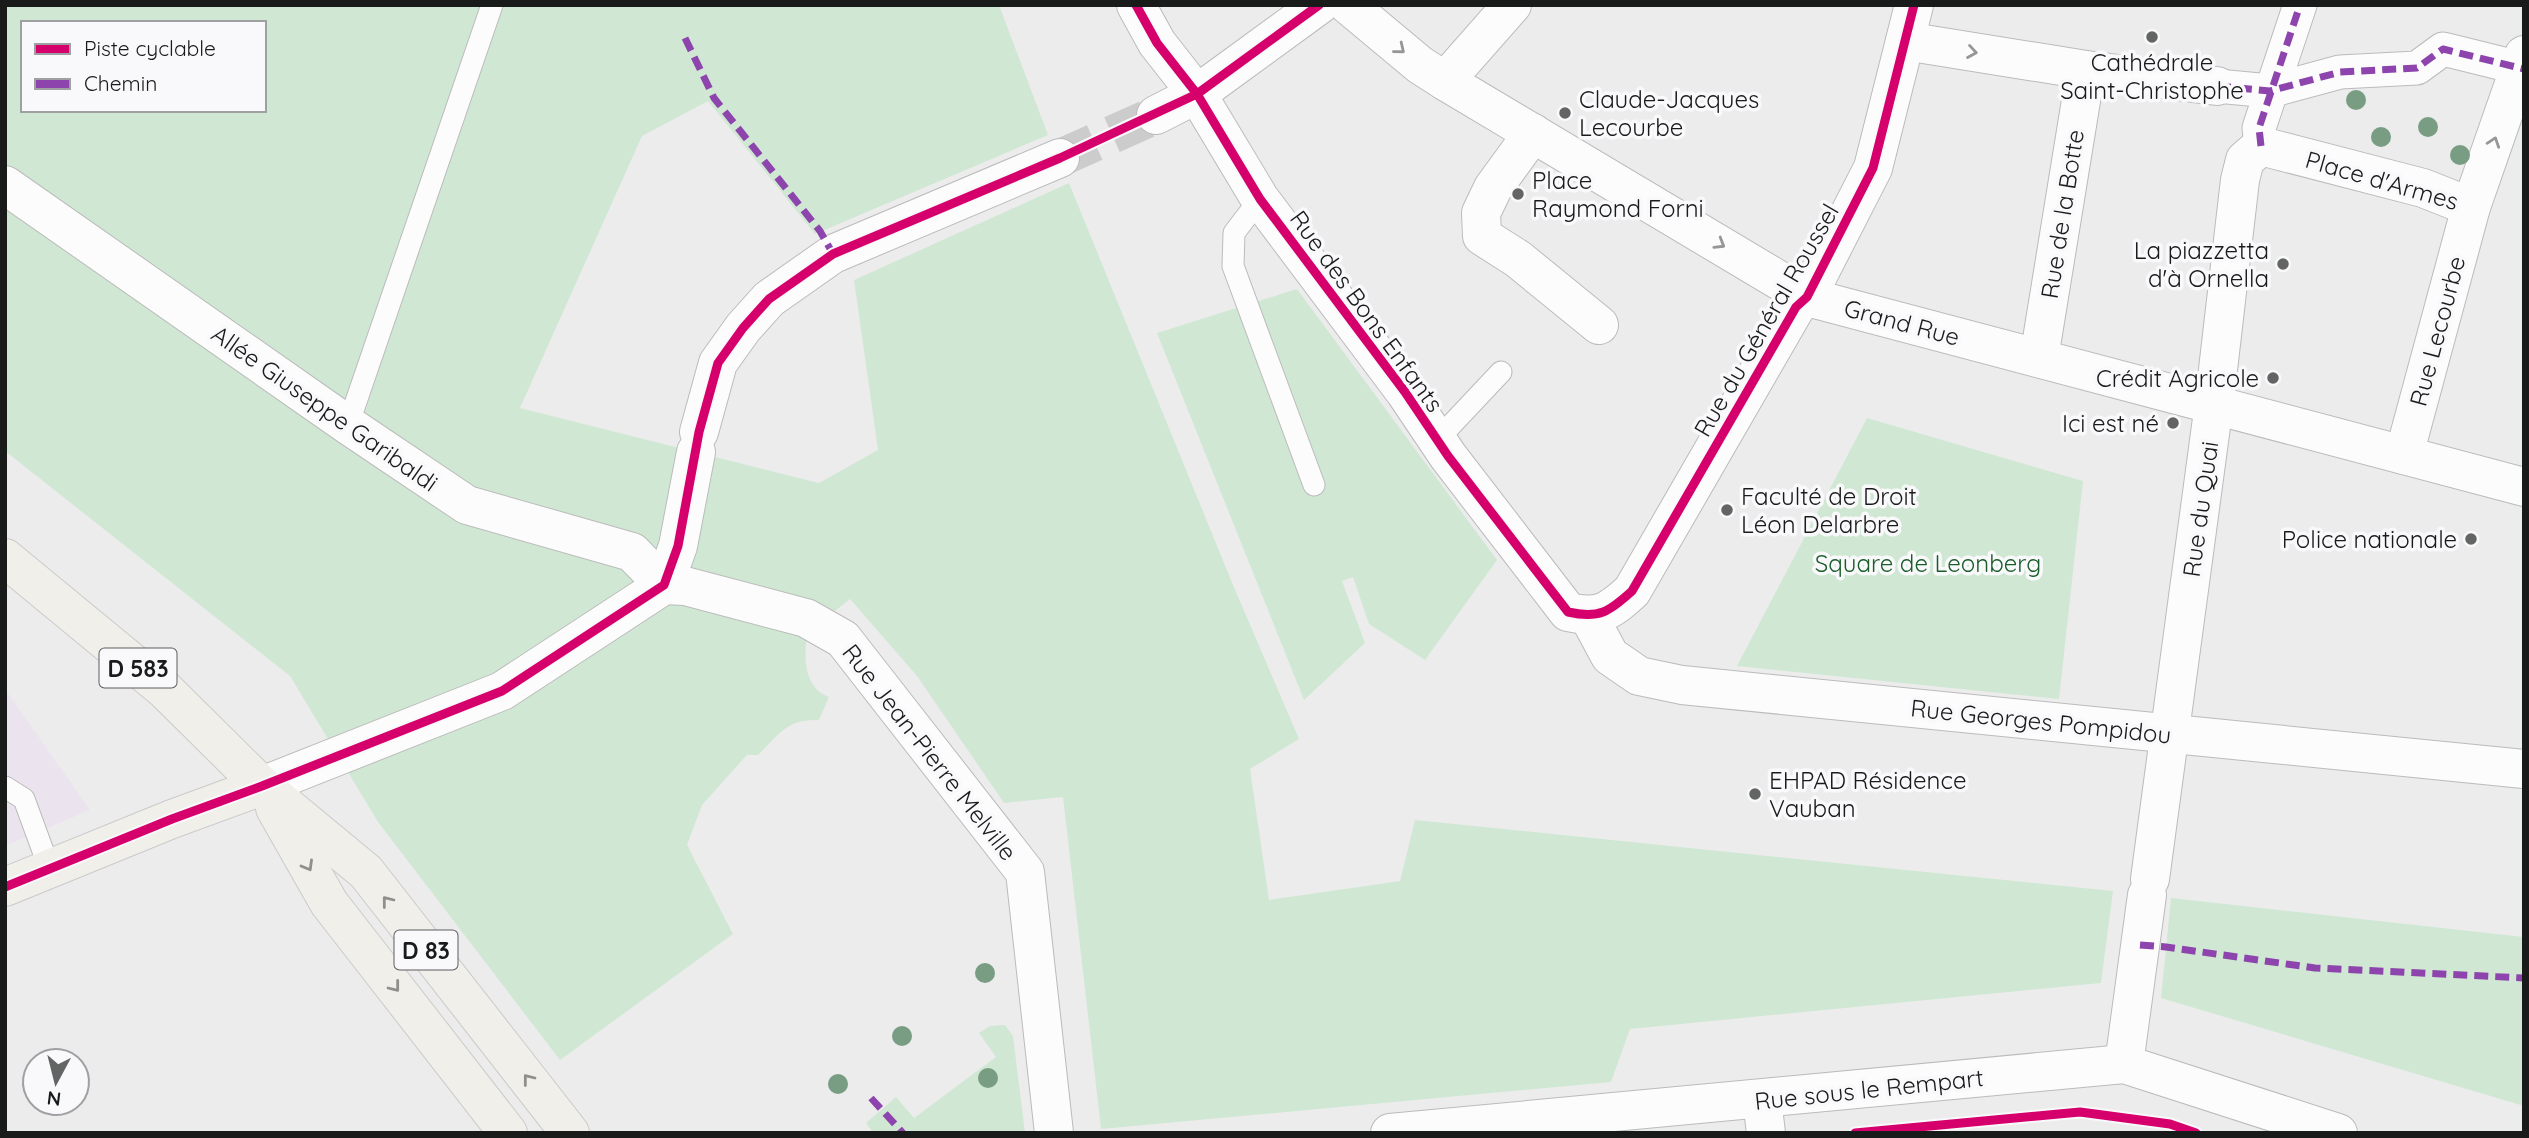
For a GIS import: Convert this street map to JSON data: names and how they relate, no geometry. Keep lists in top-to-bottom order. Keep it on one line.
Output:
{"streets":{"main road":["D 583","D 83"],"street":["Place d'Armes","Rue de la Botte","Rue des Bons Enfants","Rue du Général Roussel","Grand Rue","Rue Lecourbe","Allée Giuseppe Garibaldi","Rue du Quai","Rue Georges Pompidou","Rue Jean-Pierre Melville","Rue sous le Rempart"]},"crossings":[["Place d'Armes","Rue Lecourbe"],["Place d'Armes","Rue du Quai"],["Rue de la Botte","Grand Rue"],["Rue des Bons Enfants","Rue du Général Roussel"],["Rue des Bons Enfants","Rue Georges Pompidou"],["Rue du Général Roussel","Grand Rue"],["Rue du Général Roussel","Rue Georges Pompidou"],["Grand Rue","Rue Lecourbe"],["Grand Rue","Rue du Quai"],["Allée Giuseppe Garibaldi","Rue Jean-Pierre Melville"],["Rue du Quai","Rue Georges Pompidou"],["Rue du Quai","Rue sous le Rempart"],["D 583","D 83"]],"parks":["Square de Leonberg"],"places":["Cathédrale Saint-Christophe","Claude-Jacques Lecourbe","Place Raymond Forni","La piazzetta d'à Ornella","Crédit Agricole","Ici est né","Faculté de Droit Léon Delarbre","Police nationale","EHPAD Résidence Vauban"],"legend":["Piste cyclable","Chemin"],"north":"bottom"}
